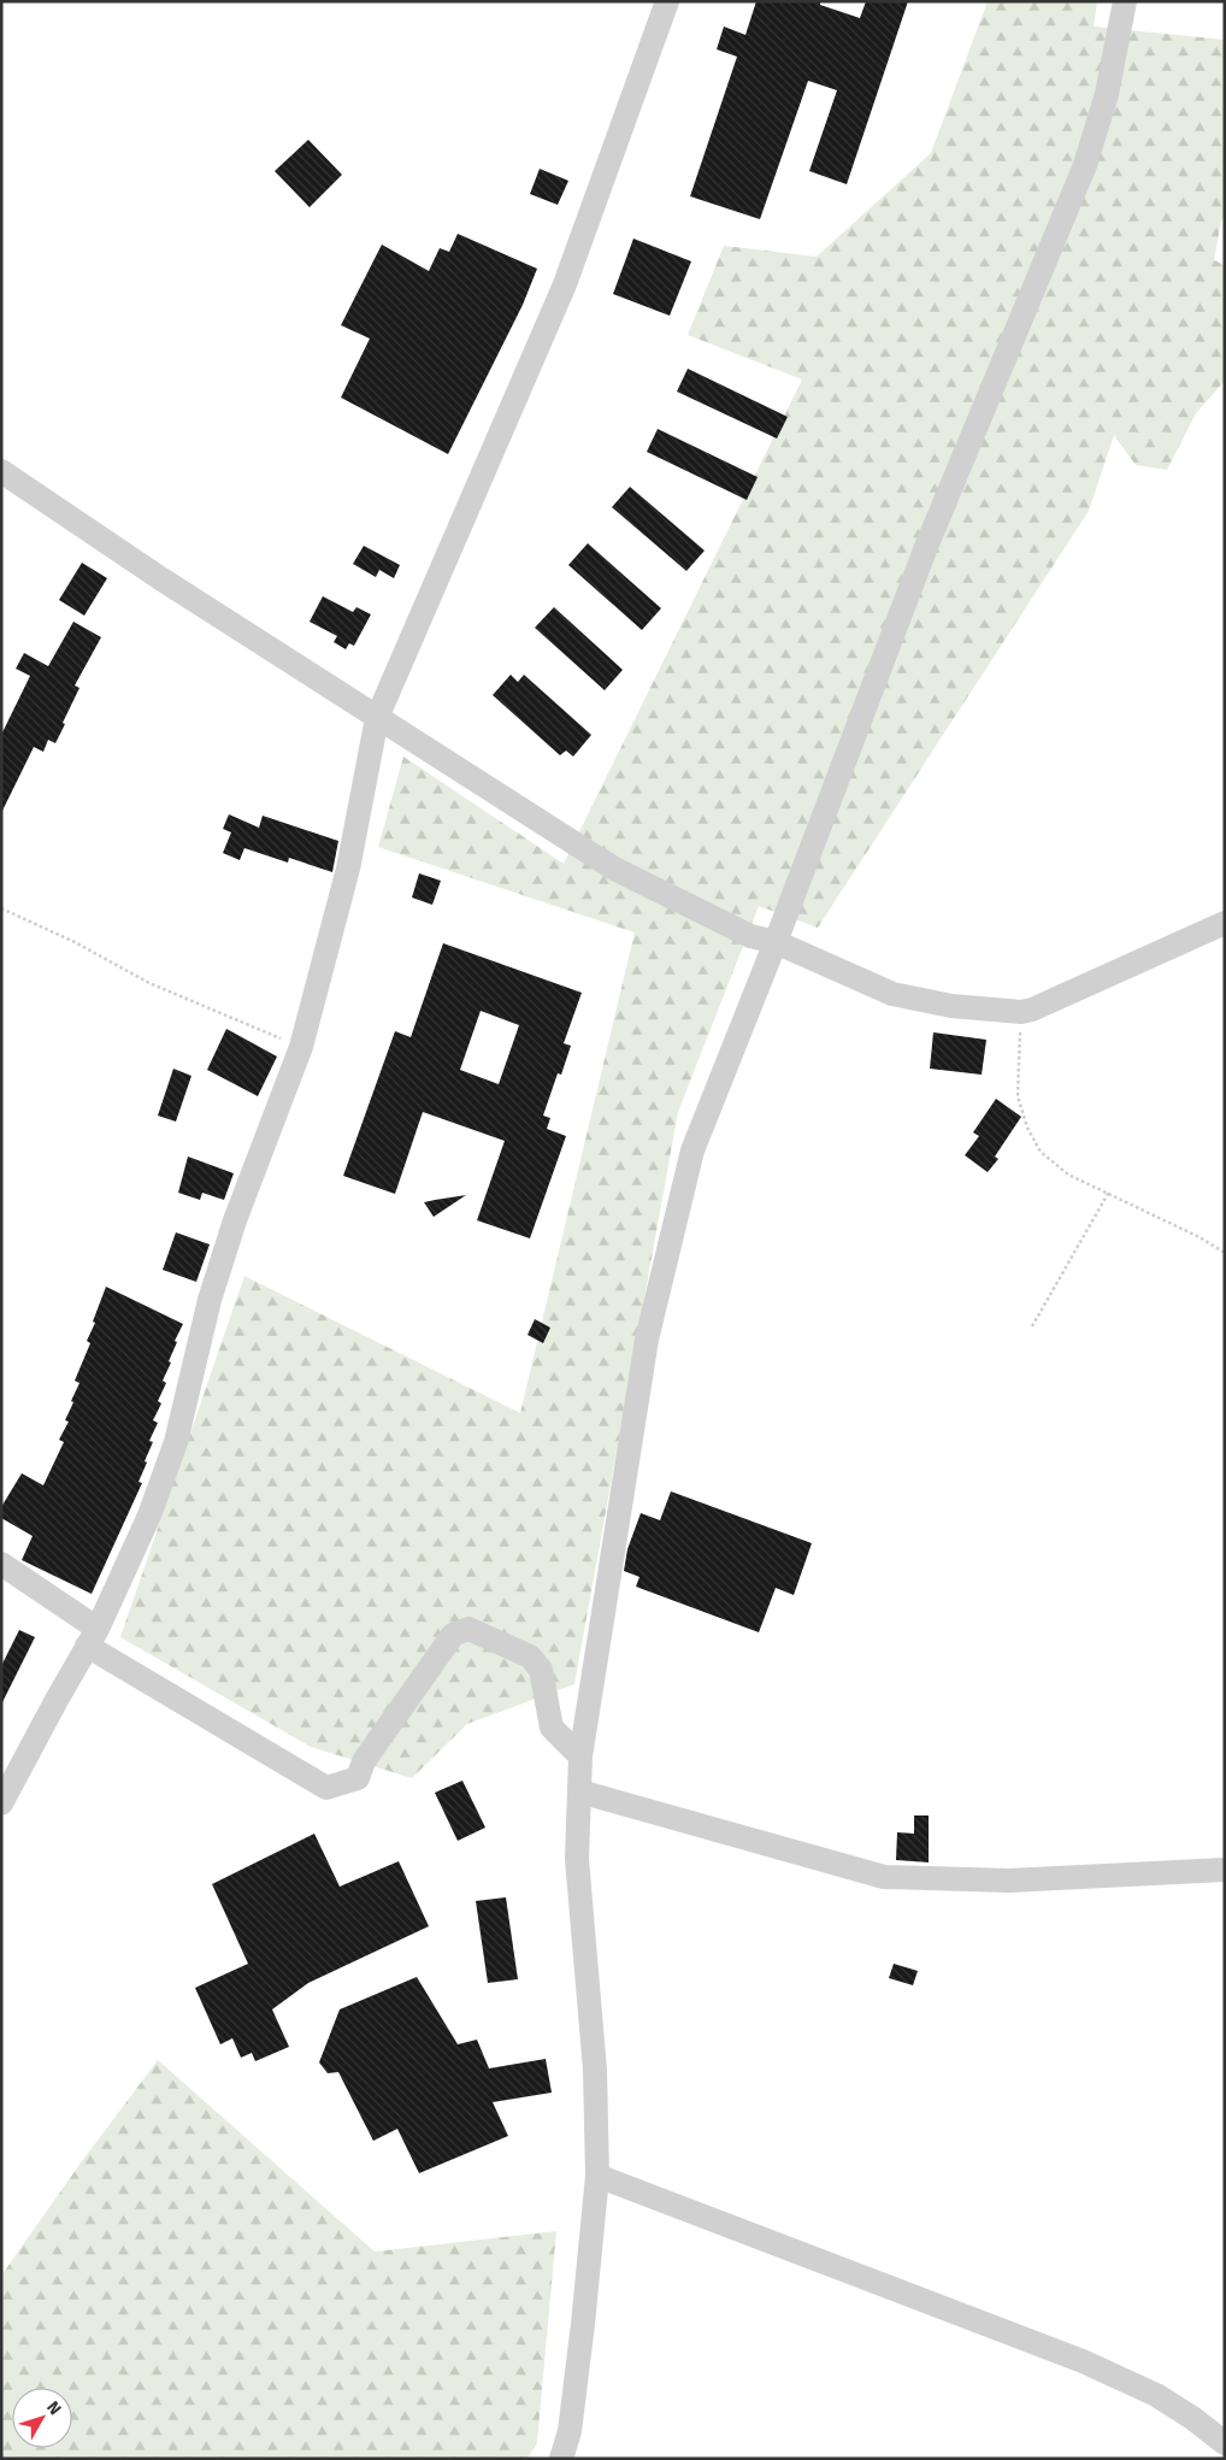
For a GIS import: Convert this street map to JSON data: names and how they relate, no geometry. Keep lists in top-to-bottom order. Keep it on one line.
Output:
{"north":"top right"}
